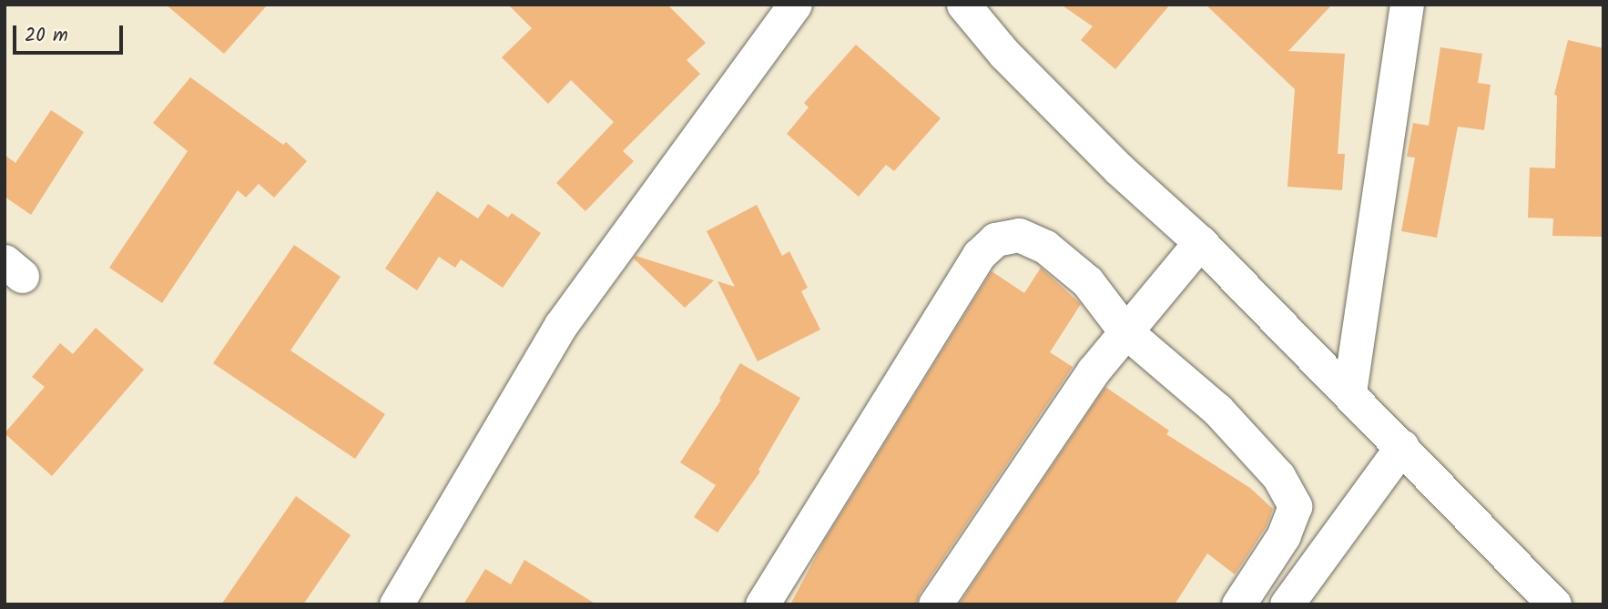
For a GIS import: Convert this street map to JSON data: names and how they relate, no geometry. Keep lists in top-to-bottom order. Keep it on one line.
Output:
{"scale_bar":"20 m"}
